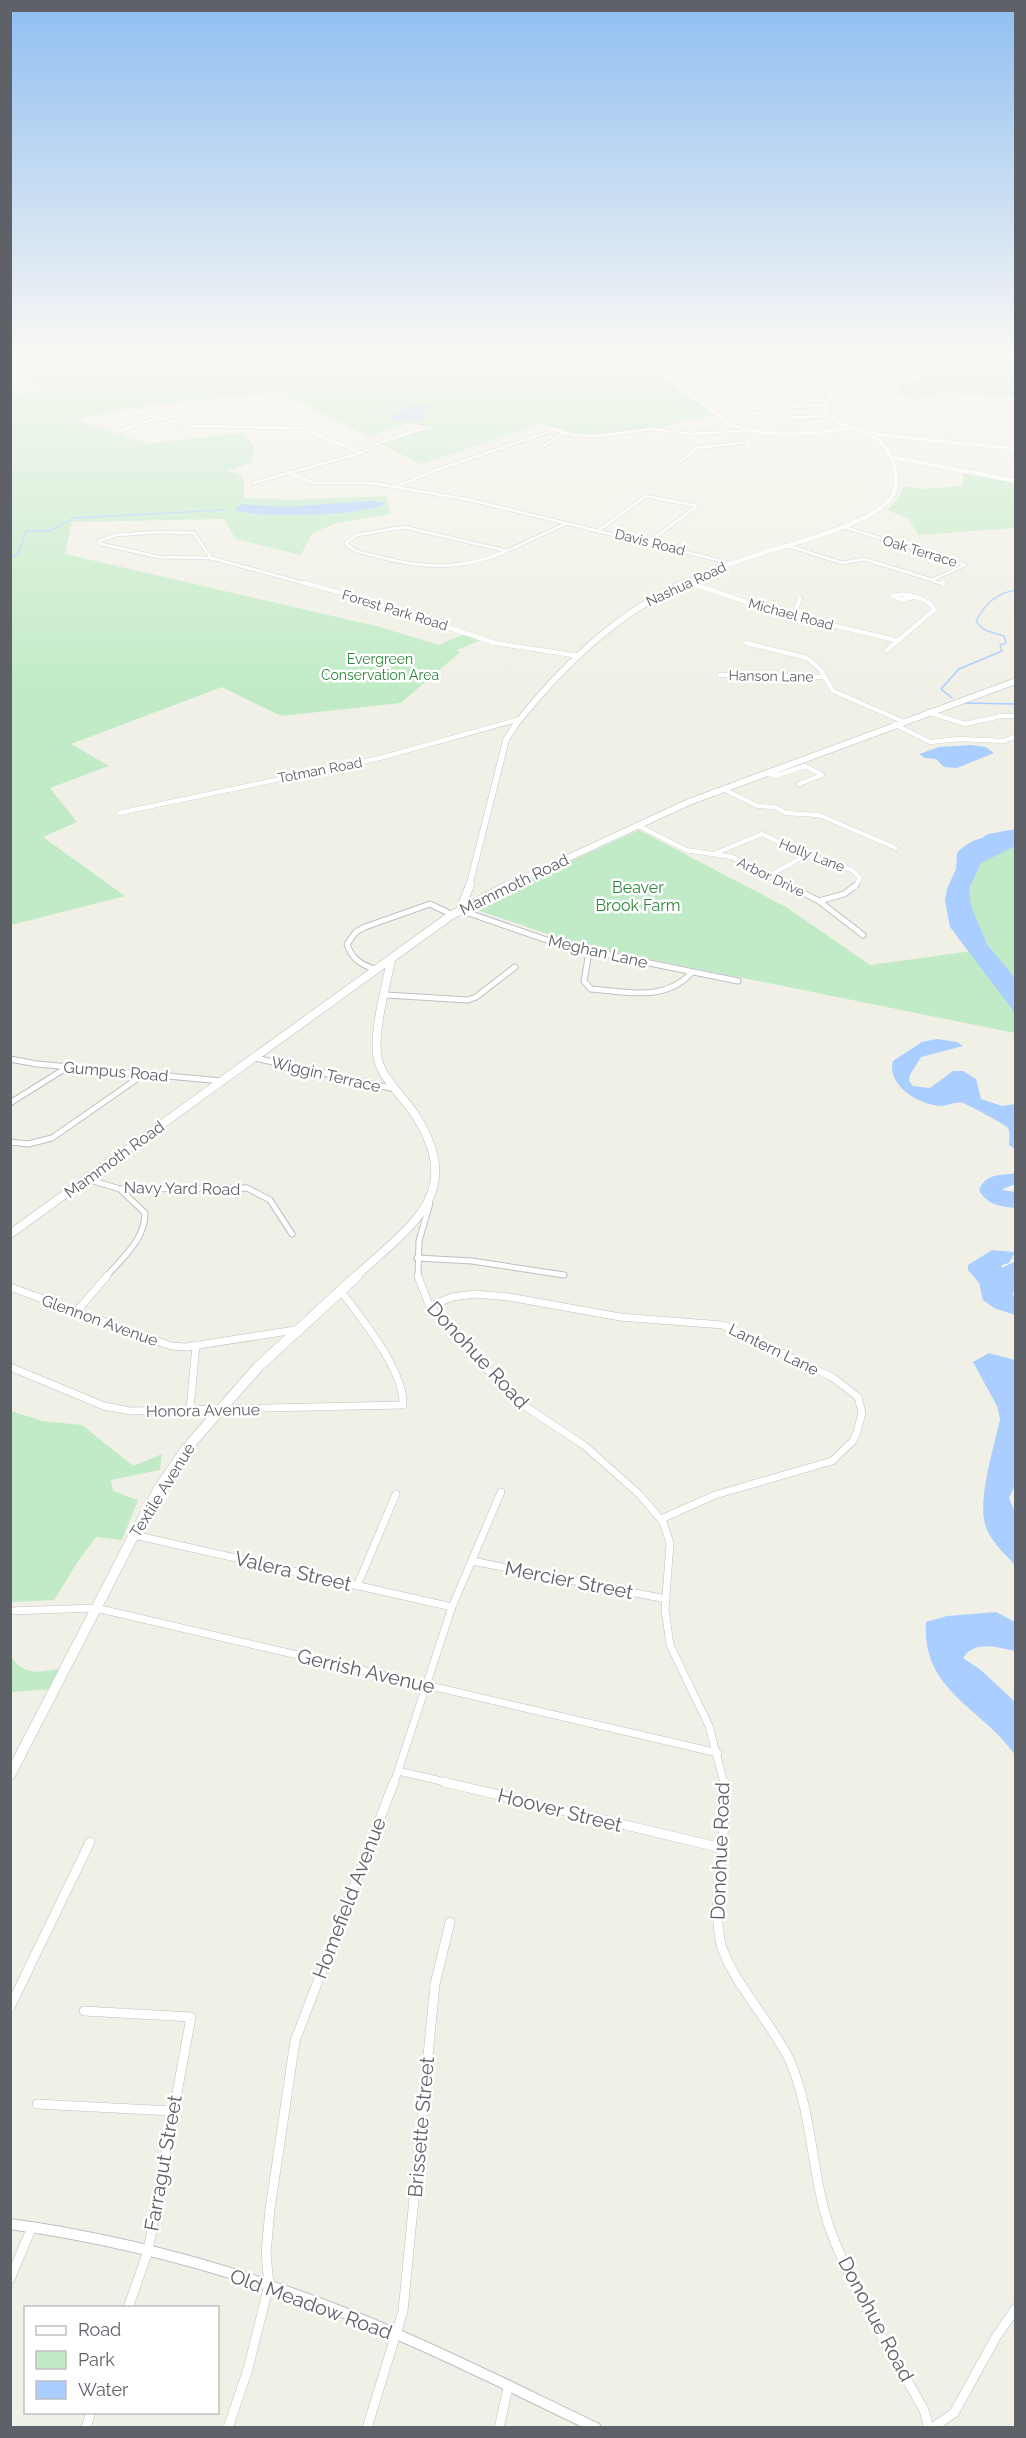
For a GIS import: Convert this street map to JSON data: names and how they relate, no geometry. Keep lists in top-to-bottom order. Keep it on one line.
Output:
{"streets":{"main road":["Nashua Road","Mammoth Road","Textile Avenue"],"street":["Davis Road","Oak Terrace","Forest Park Road","Michael Road","Hanson Lane","Totman Road","Holly Lane","Arbor Drive","Meghan Lane","Gumpus Road","Wiggin Terrace","Navy Yard Road","Glennon Avenue","Lantern Lane","Donohue Road","Honora Avenue","Valera Street","Mercier Street","Gerrish Avenue","Hoover Street","Homefield Avenue","Brissette Street","Farragut Street","Old Meadow Road"]},"crossings":[["Davis Road","Nashua Road"],["Oak Terrace","Nashua Road"],["Nashua Road","Forest Park Road"],["Nashua Road","Michael Road"],["Nashua Road","Totman Road"],["Nashua Road","Mammoth Road"],["Nashua Road","Meghan Lane"],["Holly Lane","Arbor Drive"],["Arbor Drive","Mammoth Road"],["Mammoth Road","Meghan Lane"],["Mammoth Road","Gumpus Road"],["Mammoth Road","Wiggin Terrace"],["Mammoth Road","Navy Yard Road"],["Glennon Avenue","Textile Avenue"],["Lantern Lane","Donohue Road"],["Donohue Road","Textile Avenue"],["Donohue Road","Mercier Street"],["Donohue Road","Gerrish Avenue"],["Donohue Road","Hoover Street"],["Honora Avenue","Textile Avenue"],["Textile Avenue","Valera Street"],["Textile Avenue","Gerrish Avenue"],["Valera Street","Homefield Avenue"],["Mercier Street","Homefield Avenue"],["Gerrish Avenue","Homefield Avenue"],["Hoover Street","Homefield Avenue"],["Homefield Avenue","Old Meadow Road"],["Brissette Street","Old Meadow Road"],["Farragut Street","Old Meadow Road"]],"parks":["Evergreen Conservation Area","Beaver Brook Farm"],"legend":["Road","Park","Water"]}
